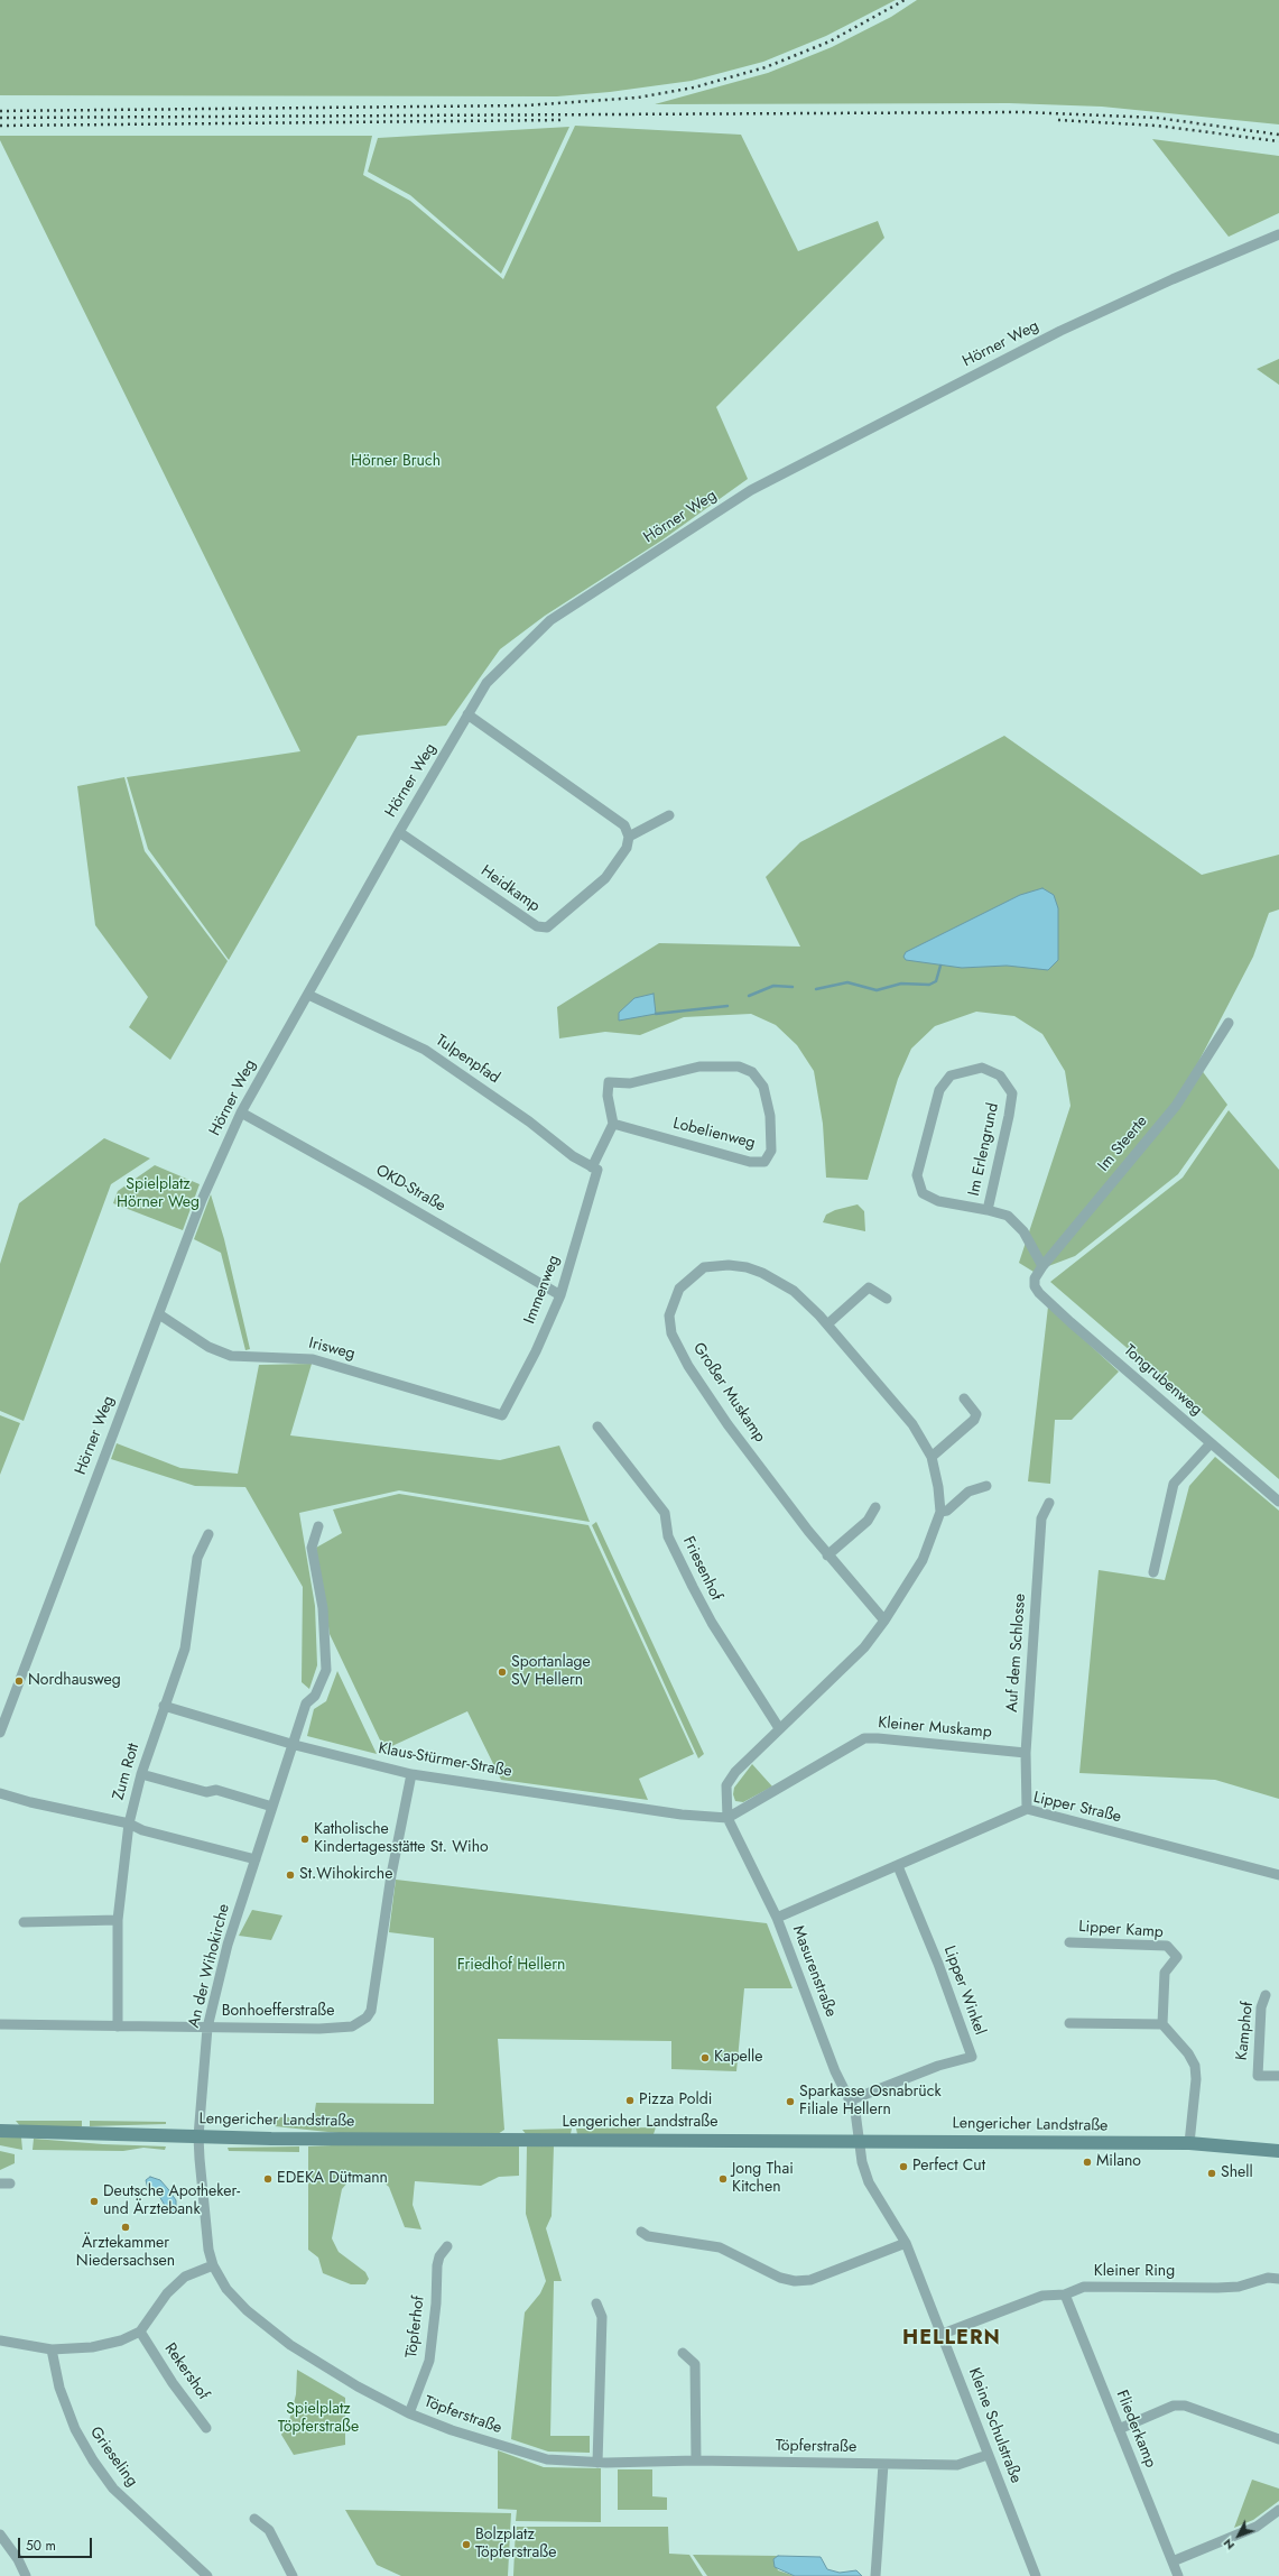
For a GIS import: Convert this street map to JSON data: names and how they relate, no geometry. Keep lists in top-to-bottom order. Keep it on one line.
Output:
{"streets":{"main road":["Lengericher Landstraße"],"street":["Hörner Weg","Heidkamp","Tulpenpfad","Lobelienweg","Im Steerte","Im Erlengrund","OKD-Straße","Immenweg","Irisweg","Tongrubenweg","Großer Muskamp","Friesenhof","Auf dem Schlosse","Kleiner Muskamp","Klaus-Stürmer-Straße","Zum Rott","Lipper Straße","Lipper Kamp","An der Wihokirche","Masurenstraße","Lipper Winkel","Bonhoefferstraße","Kamphof","Kleiner Ring","Töpferhof","Rekershof","Töpferstraße","Kleine Schulstraße","Fliederkamp","Grieseling"]},"crossings":[["Hörner Weg","Heidkamp"],["Hörner Weg","Tulpenpfad"],["Hörner Weg","OKD-Straße"],["Hörner Weg","Irisweg"],["Tulpenpfad","Immenweg"],["Im Steerte","Im Erlengrund"],["Im Steerte","Tongrubenweg"],["OKD-Straße","Immenweg"],["Immenweg","Irisweg"],["Großer Muskamp","Friesenhof"],["Großer Muskamp","Kleiner Muskamp"],["Großer Muskamp","Klaus-Stürmer-Straße"],["Großer Muskamp","Masurenstraße"],["Auf dem Schlosse","Kleiner Muskamp"],["Auf dem Schlosse","Lipper Straße"],["Kleiner Muskamp","Klaus-Stürmer-Straße"],["Kleiner Muskamp","Masurenstraße"],["Klaus-Stürmer-Straße","Zum Rott"],["Klaus-Stürmer-Straße","An der Wihokirche"],["Klaus-Stürmer-Straße","Masurenstraße"],["Klaus-Stürmer-Straße","Bonhoefferstraße"],["Zum Rott","Bonhoefferstraße"],["Lipper Straße","Masurenstraße"],["Lipper Straße","Lipper Winkel"],["An der Wihokirche","Bonhoefferstraße"],["An der Wihokirche","Lengericher Landstraße"],["An der Wihokirche","Töpferstraße"],["Masurenstraße","Lipper Winkel"],["Masurenstraße","Lengericher Landstraße"],["Masurenstraße","Kleine Schulstraße"],["Lengericher Landstraße","Töpferstraße"],["Lengericher Landstraße","Kleine Schulstraße"],["Kleiner Ring","Kleine Schulstraße"],["Kleiner Ring","Fliederkamp"],["Töpferhof","Töpferstraße"],["Töpferstraße","Kleine Schulstraße"]],"districts":["HELLERN"],"parks":["Hörner Bruch","Spielplatz Hörner Weg","Friedhof Hellern","Spielplatz Töpferstraße"],"places":["Sportanlage SV Hellern","Nordhausweg","Katholische Kindertagesstätte St. Wiho","St.Wihokirche","Kapelle","Pizza Poldi","Sparkasse Osnabrück Filiale Hellern","Milano","Perfect Cut","Shell","EDEKA Dütmann","Jong Thai Kitchen","Deutsche Apotheker- und Ärztebank","Ärztekammer Niedersachsen","Bolzplatz Töpferstraße"],"scale_bar":"50 m","north":"bottom left"}
